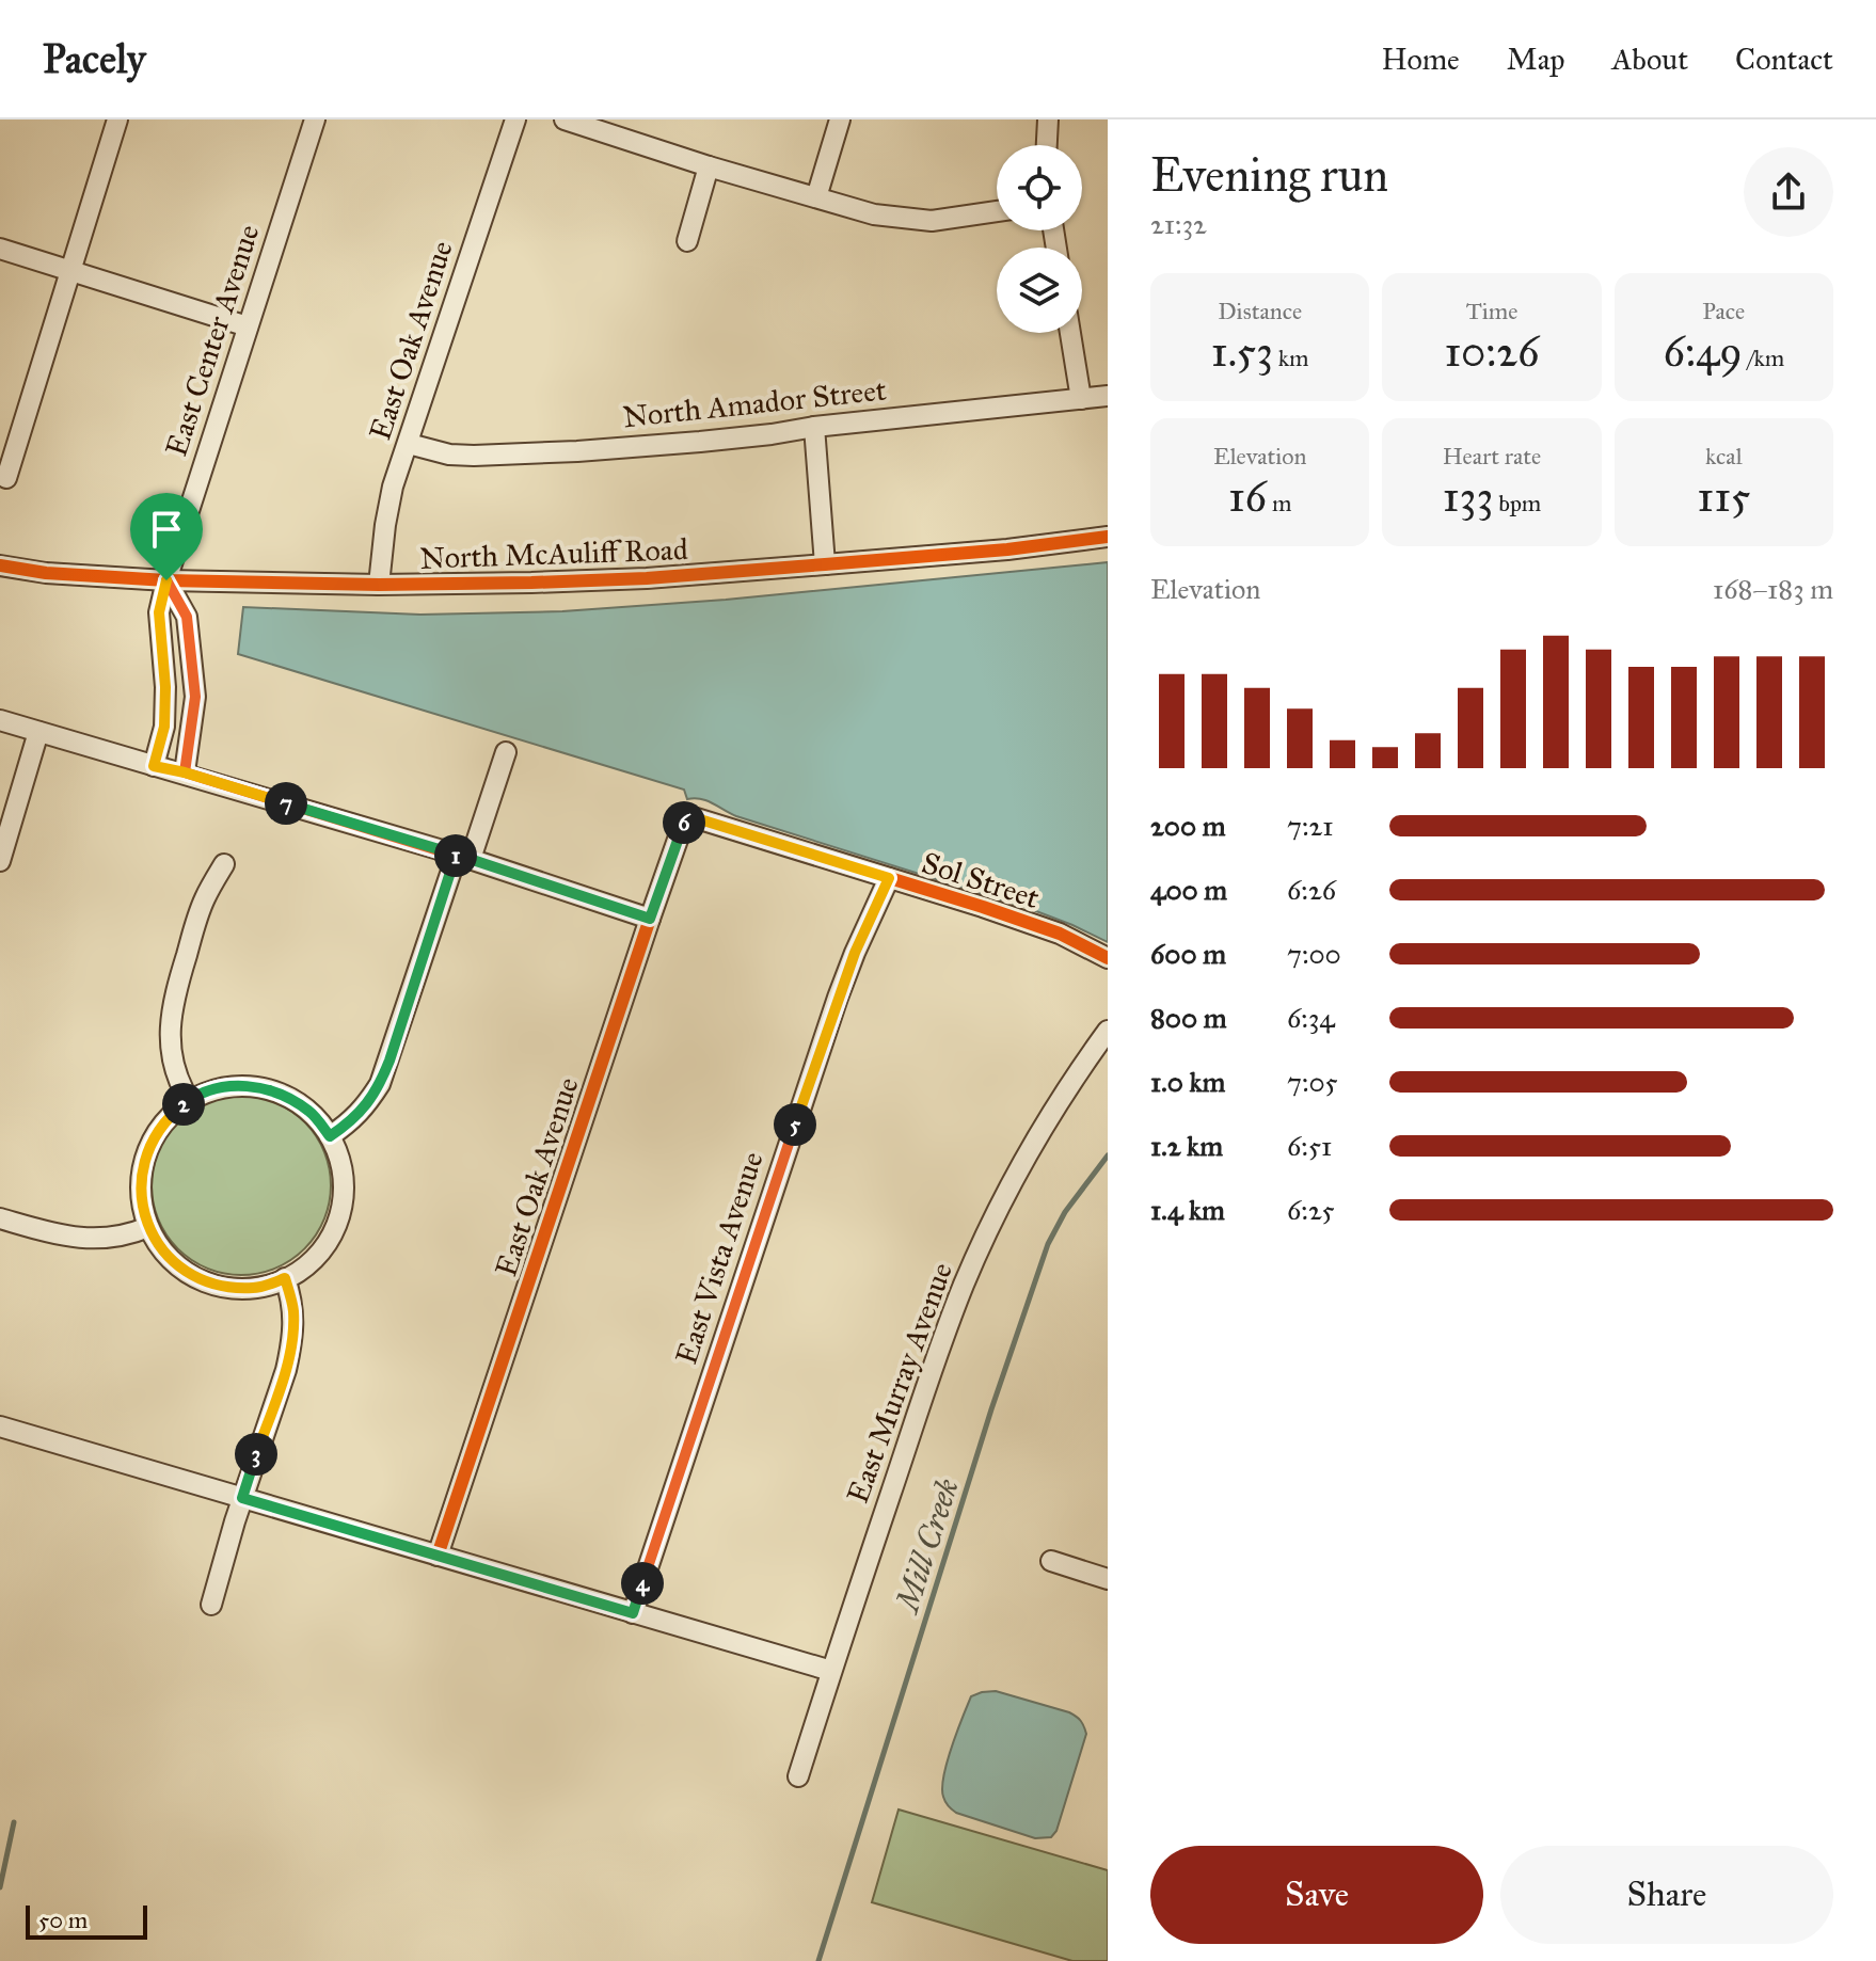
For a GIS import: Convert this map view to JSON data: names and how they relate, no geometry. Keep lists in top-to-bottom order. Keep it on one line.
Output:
{"streets":{"street":["East Center Avenue","East Oak Avenue","North Amador Street","North McAuliff Road","Sol Street","East Vista Avenue","East Murray Avenue"]},"crossings":[["East Center Avenue","North McAuliff Road"],["East Oak Avenue","North Amador Street"],["East Oak Avenue","North McAuliff Road"],["East Oak Avenue","Sol Street"],["Sol Street","East Vista Avenue"]],"water":["Mill Creek"],"scale_bar":"50 m","page":{"header":"Pacely","nav":["Home","Map","About","Contact"],"heading":["Evening run","21:32"],"stats":[["Distance","1.53 km"],["Time","10:26"],["Pace","6:49 /km"],["Elevation","16 m"],["Heart rate","133 bpm"],["kcal","115"]],"chart":["Elevation","168–183 m"],"pins":["7","6","1","2","5","3","4"],"list":[{"name":"200 m","note":"7:21"},{"name":"400 m","note":"6:26"},{"name":"600 m","note":"7:00"},{"name":"800 m","note":"6:34"},{"name":"1.0 km","note":"7:05"},{"name":"1.2 km","note":"6:51"},{"name":"1.4 km","note":"6:25"}],"buttons":["Save","Share"],"scale":"50 m"}}
